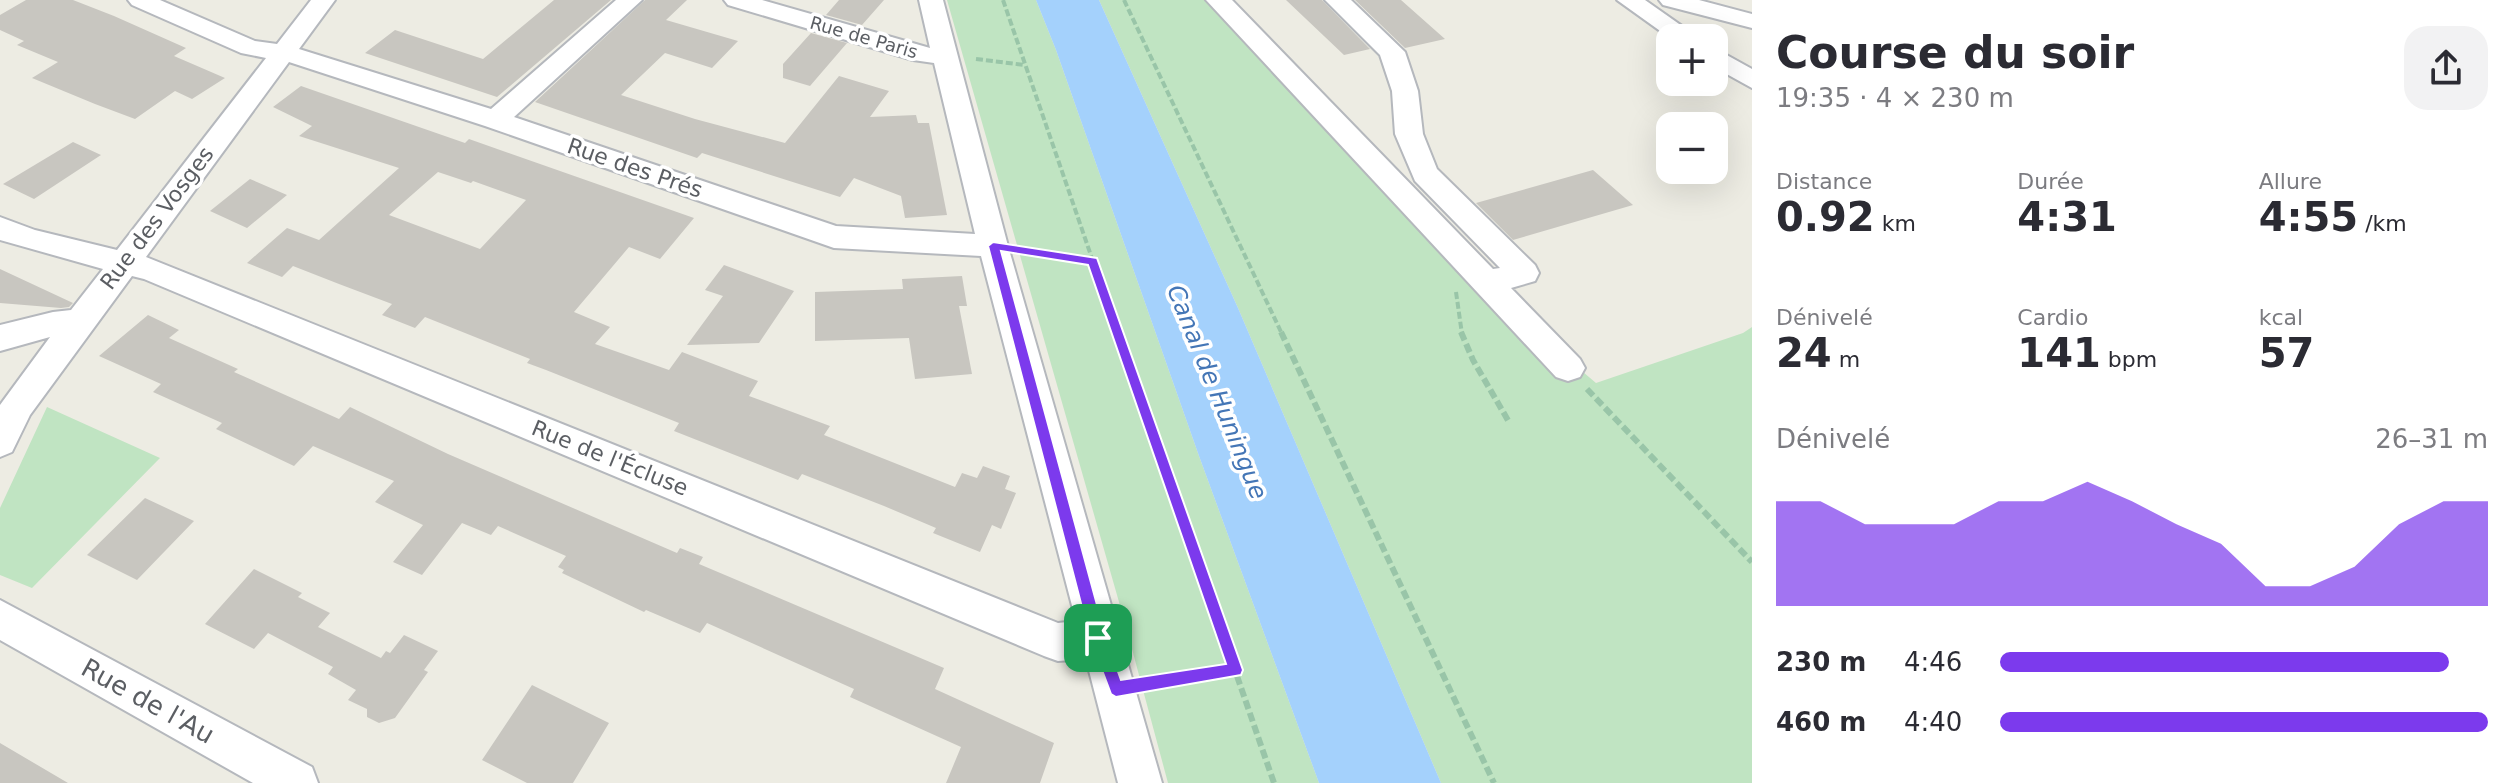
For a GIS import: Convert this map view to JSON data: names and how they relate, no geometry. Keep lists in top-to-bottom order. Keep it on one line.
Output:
{"streets":{"street":["Rue de Paris","Rue des Prés","Rue des Vosges","Rue de l'Écluse","Rue de l'Au"]},"crossings":[["Rue des Prés","Rue des Vosges"],["Rue des Vosges","Rue de l'Écluse"]],"water":["Canal de Huningue"],"page":{"heading":["Course du soir","19:35 · 4 × 230 m"],"map_buttons":["+","−"],"stats":[["Distance","0.92 km"],["Durée","4:31"],["Allure","4:55 /km"],["Dénivelé","24 m"],["Cardio","141 bpm"],["kcal","57"]],"chart":["Dénivelé","26–31 m"],"list":[{"name":"230 m","note":"4:46"},{"name":"460 m","note":"4:40"}]}}
